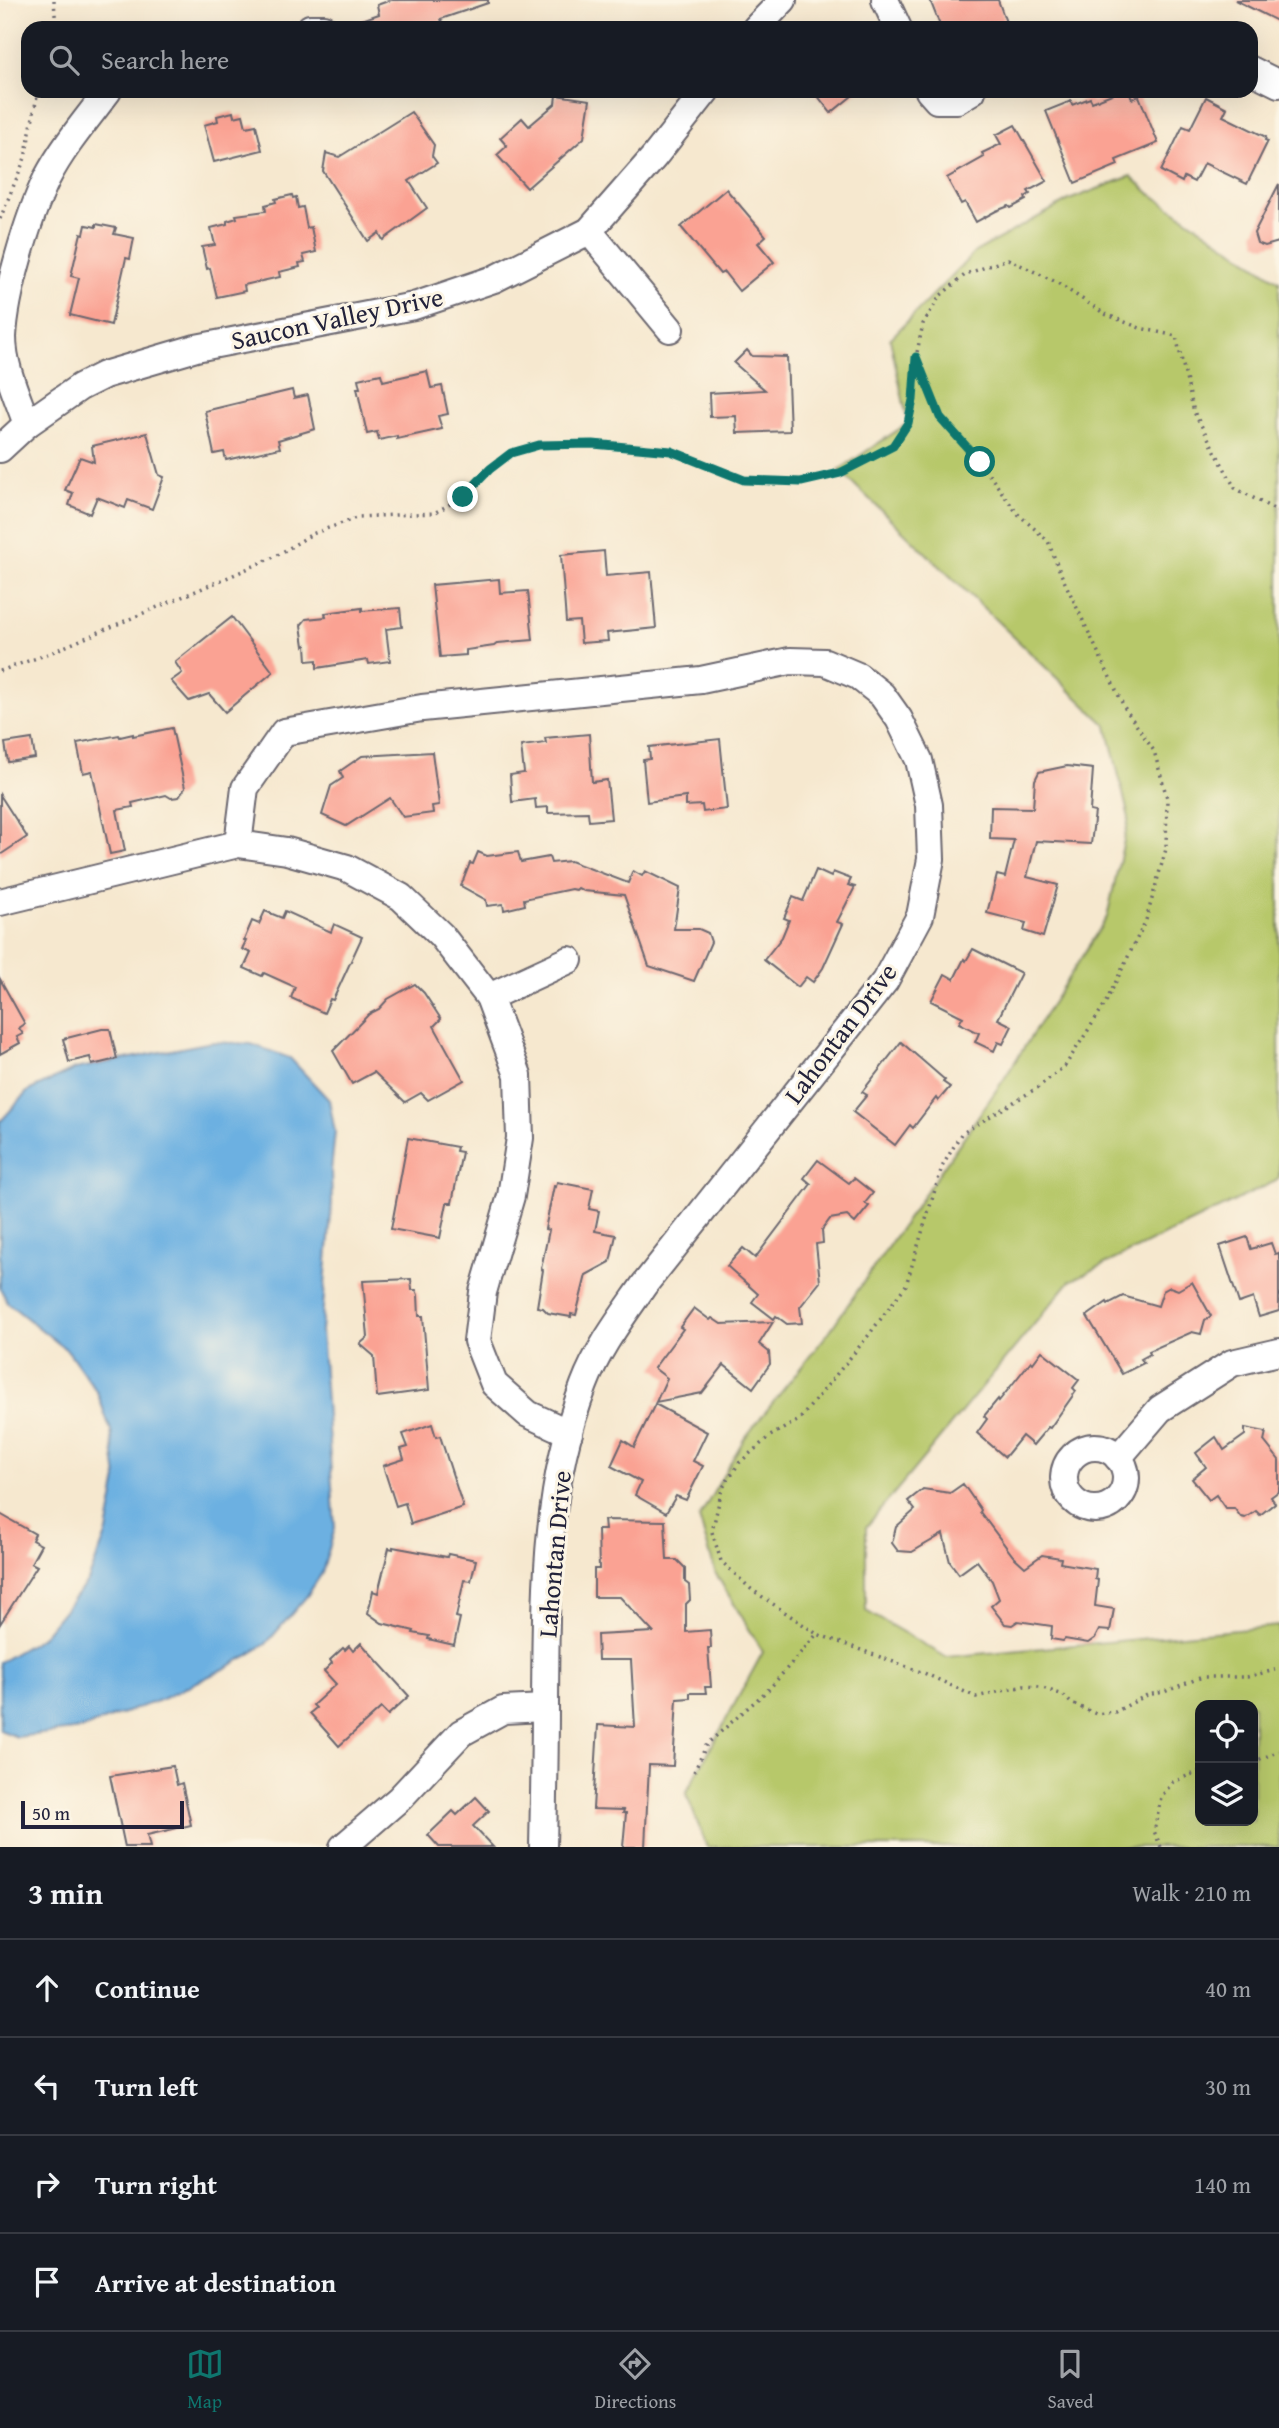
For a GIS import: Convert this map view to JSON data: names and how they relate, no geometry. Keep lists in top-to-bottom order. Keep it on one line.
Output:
{"streets":{"street":["Saucon Valley Drive","Lahontan Drive"]},"scale_bar":"50 m","page":{"search":"Search here","scale":"50 m","heading":["3 min","Walk · 210 m"],"list":[["Continue","40 m"],["Turn left","30 m"],["Turn right","140 m"],"Arrive at destination"],"nav":["Map","Directions","Saved"]}}
